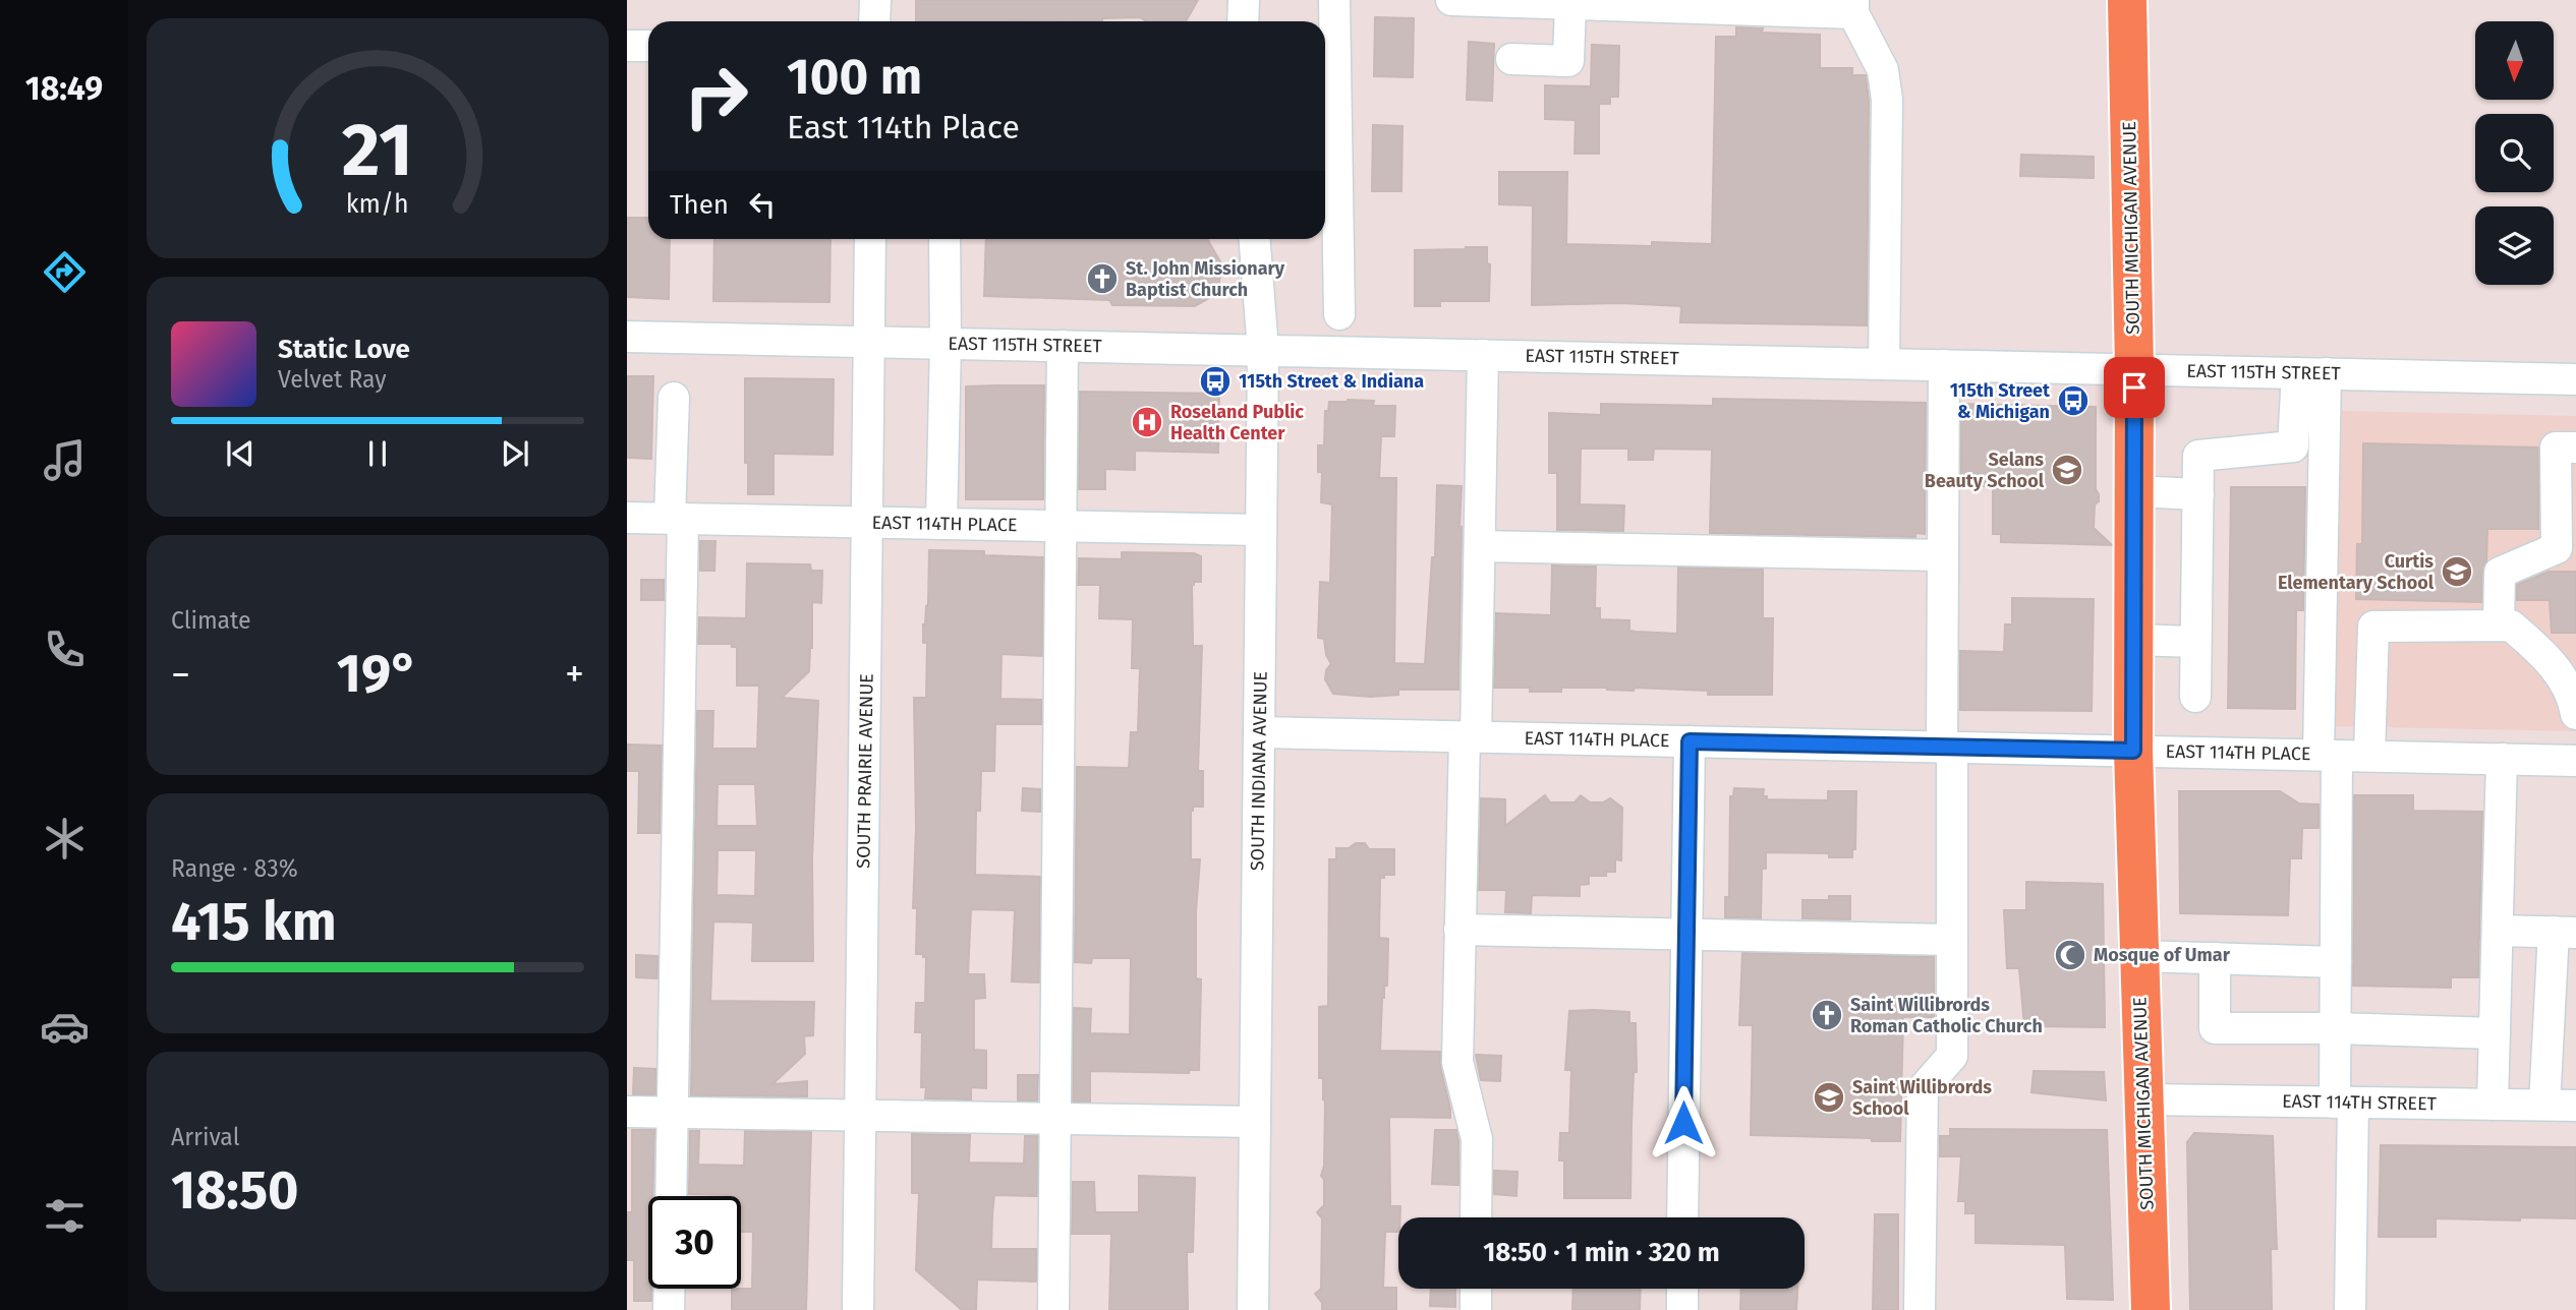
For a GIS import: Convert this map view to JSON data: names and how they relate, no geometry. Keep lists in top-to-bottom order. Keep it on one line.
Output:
{"streets":{"main road":["SOUTH MICHIGAN AVENUE"],"street":["EAST 115TH STREET","EAST 114TH PLACE","SOUTH PRAIRIE AVENUE","SOUTH INDIANA AVENUE","EAST 114TH STREET"]},"crossings":[["SOUTH MICHIGAN AVENUE","EAST 115TH STREET"],["SOUTH MICHIGAN AVENUE","EAST 114TH PLACE"],["SOUTH MICHIGAN AVENUE","EAST 114TH STREET"],["EAST 115TH STREET","SOUTH PRAIRIE AVENUE"],["EAST 115TH STREET","SOUTH INDIANA AVENUE"],["EAST 114TH PLACE","SOUTH PRAIRIE AVENUE"],["EAST 114TH PLACE","SOUTH INDIANA AVENUE"]],"places":{"church":["St. John Missionary Baptist Church","Saint Willibrords Roman Catholic Church"],"bus stop":["115th Street & Indiana","115th Street & Michigan"],"hospital":["Roseland Public Health Center"],"school or university":["Selans Beauty School","Curtis Elementary School","Saint Willibrords School"],"mosque":["Mosque of Umar"]},"north":"bottom","page":{"tabs":"18:49","turn":["100 m","East 114th Place"],"then":"Then","song":["Static Love","Velvet Ray"],"tile":["Climate",["Range · 83%","415 km"],["Arrival","18:50"]],"heat":["−","19°","+"],"limit":"30","trip":"18:50 · 1 min · 320 m","gauge":["21","km/h"]}}
